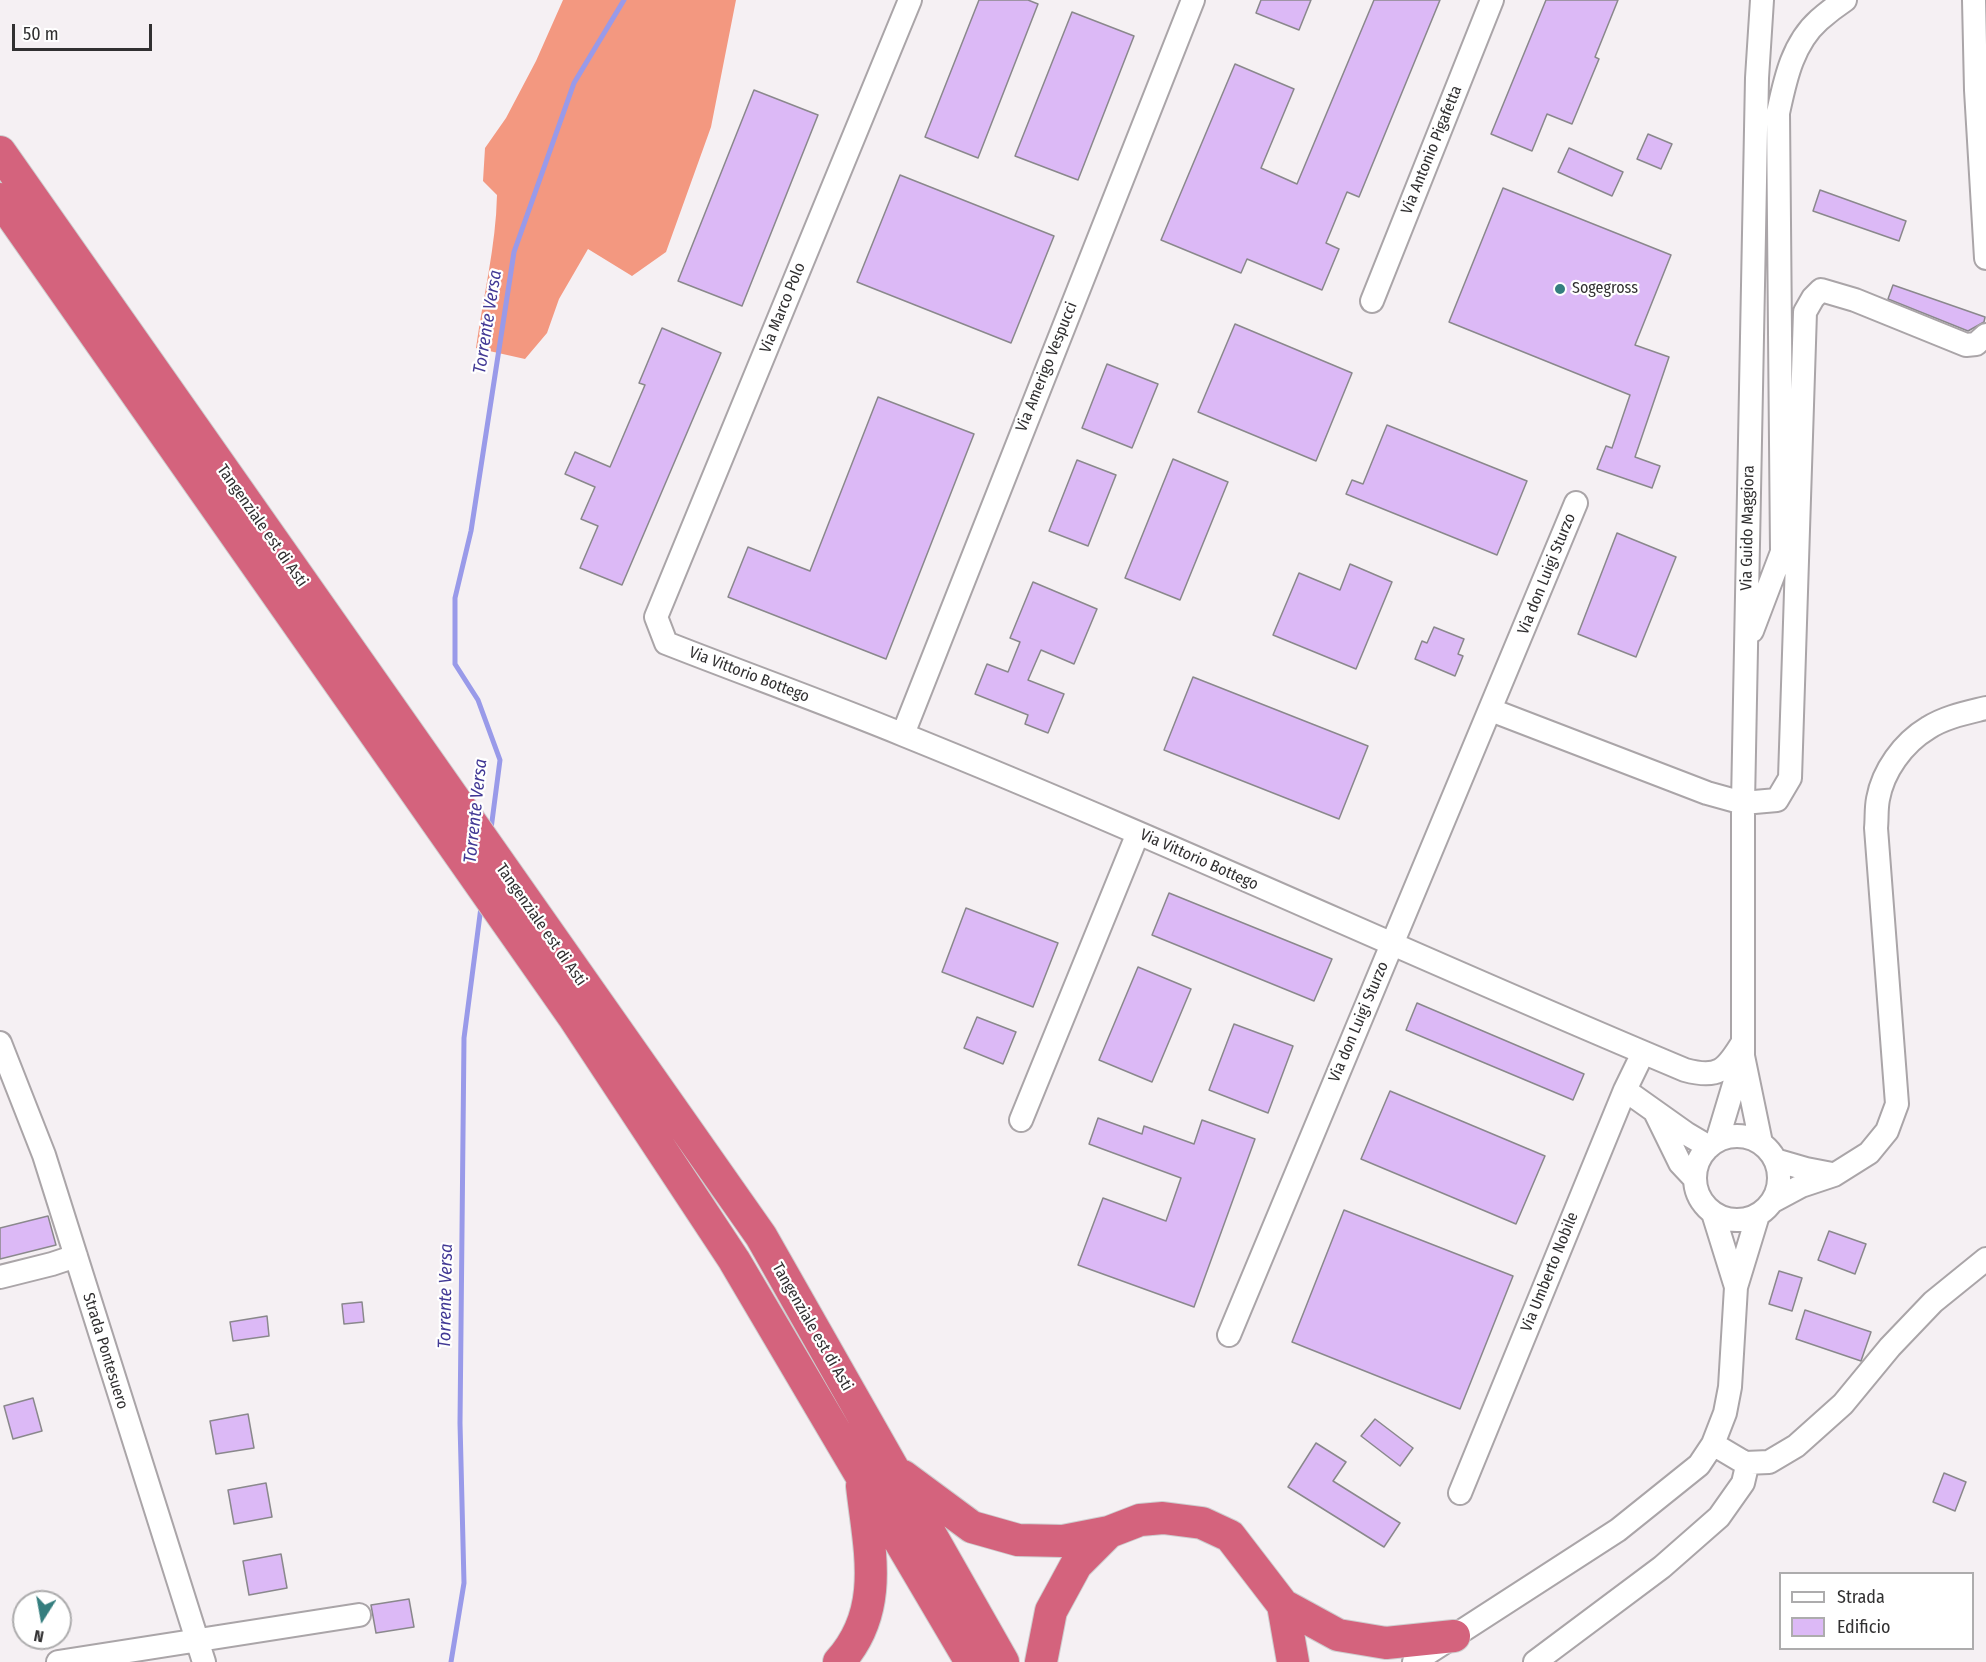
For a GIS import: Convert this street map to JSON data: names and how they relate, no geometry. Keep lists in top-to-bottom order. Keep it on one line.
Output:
{"streets":{"highway":["Tangenziale est di Asti"],"street":["Via Antonio Pigafetta","Via Marco Polo","Via Amerigo Vespucci","Via Guido Maggiora","Via don Luigi Sturzo","Via Vittorio Bottego","Via Umberto Nobile","Strada Pontesuero"]},"crossings":[["Via Marco Polo","Via Vittorio Bottego"],["Via Amerigo Vespucci","Via Vittorio Bottego"],["Via Guido Maggiora","Via Vittorio Bottego"],["Via don Luigi Sturzo","Via Vittorio Bottego"],["Via Vittorio Bottego","Via Umberto Nobile"]],"water":["Torrente Versa"],"places":["Sogegross"],"legend":["Strada","Edificio"],"scale_bar":"50 m","north":"bottom"}
